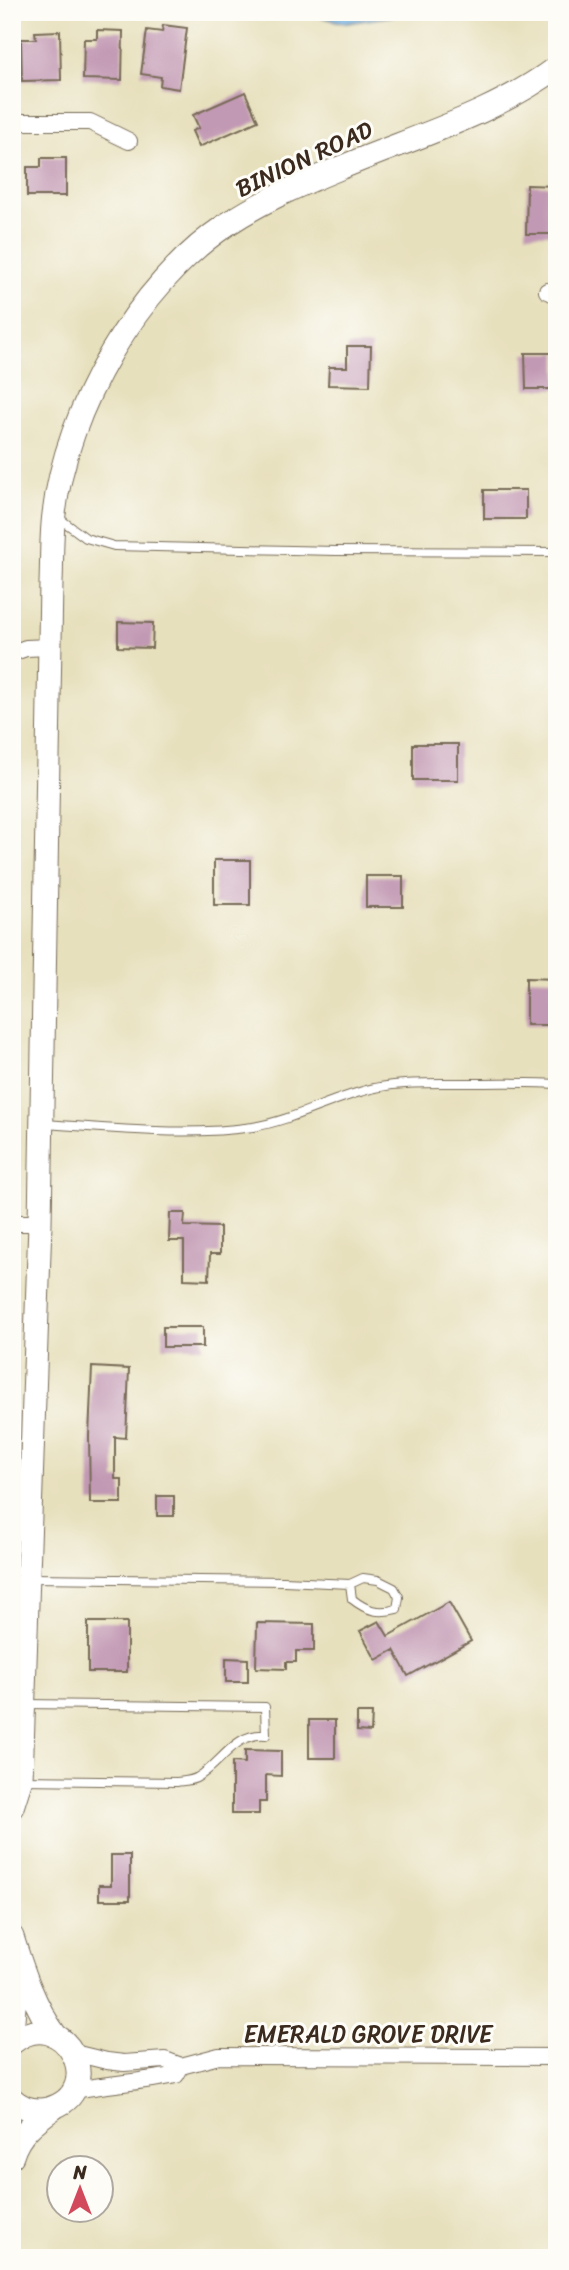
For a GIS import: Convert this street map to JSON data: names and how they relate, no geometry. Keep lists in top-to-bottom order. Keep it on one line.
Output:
{"streets":{"main road":["BINION ROAD"],"street":["EMERALD GROVE DRIVE"]},"north":"top"}
